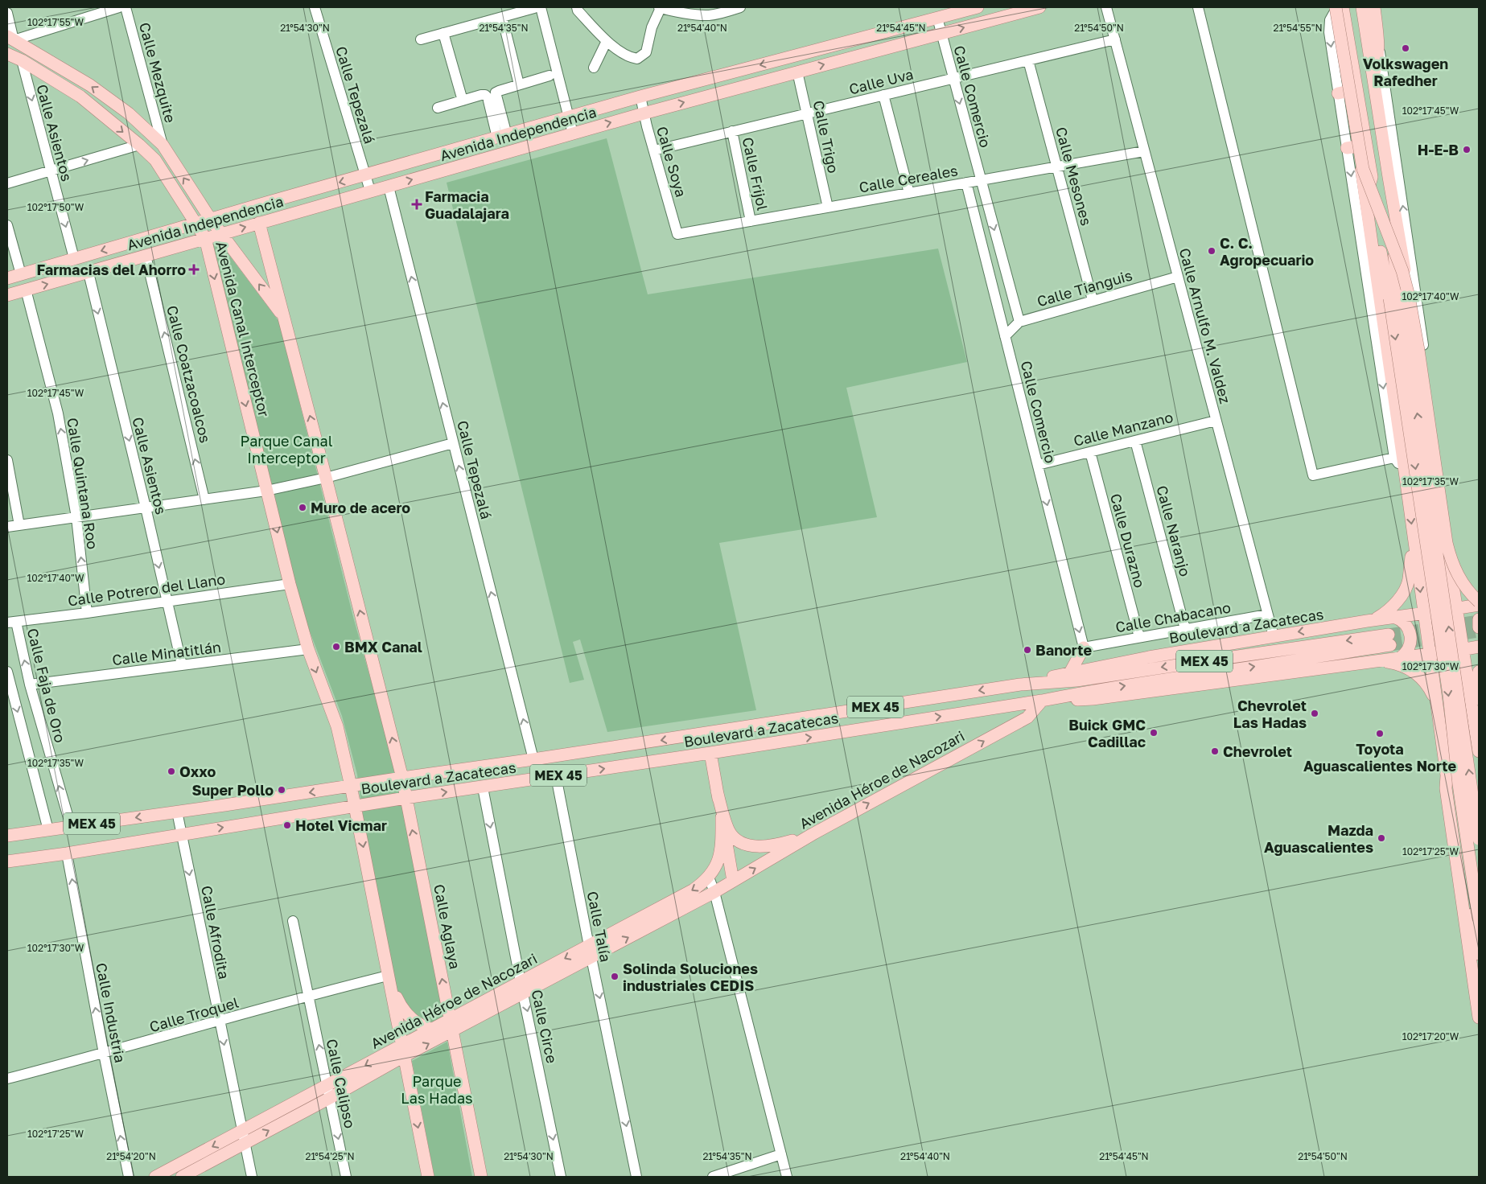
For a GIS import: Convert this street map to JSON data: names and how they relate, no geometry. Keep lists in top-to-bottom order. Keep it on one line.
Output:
{"streets":{"main road":["Avenida Independencia","Avenida Canal Interceptor","Boulevard a Zacatecas","MEX 45","Avenida Héroe de Nacozari","Calle Aglaya"],"street":["Calle Mezquite","Calle Uva","Calle Tepezalá","Calle Comercio","Calle Asientos","Calle Trigo","Calle Soya","Calle Frijol","Calle Mesones","Calle Cereales","Calle Tianguis","Calle Arnulfo M. Valdez","Calle Coatzacoalcos","Calle Manzano","Calle Quintana Roo","Calle Naranjo","Calle Durazno","Calle Potrero del Llano","Calle Chabacano","Calle Minatitlán","Calle Faja de Oro","Calle Talía","Calle Afrodita","Calle Industria","Calle Troquel","Calle Circe","Calle Calipso"]},"crossings":[["Calle Mezquite","Avenida Canal Interceptor"],["Calle Uva","Calle Comercio"],["Calle Uva","Calle Trigo"],["Calle Uva","Calle Soya"],["Calle Uva","Calle Frijol"],["Calle Uva","Calle Mesones"],["Calle Uva","Calle Arnulfo M. Valdez"],["Calle Tepezalá","Avenida Independencia"],["Calle Tepezalá","Boulevard a Zacatecas"],["Calle Comercio","Avenida Independencia"],["Calle Comercio","Calle Cereales"],["Calle Comercio","Calle Tianguis"],["Calle Comercio","Calle Manzano"],["Calle Comercio","Calle Chabacano"],["Calle Asientos","Avenida Independencia"],["Calle Asientos","Avenida Canal Interceptor"],["Calle Asientos","Calle Potrero del Llano"],["Calle Asientos","Calle Minatitlán"],["Avenida Independencia","Calle Trigo"],["Avenida Independencia","Calle Soya"],["Avenida Independencia","Avenida Canal Interceptor"],["Avenida Independencia","Calle Coatzacoalcos"],["Avenida Independencia","Calle Quintana Roo"],["Calle Trigo","Calle Cereales"],["Calle Soya","Calle Cereales"],["Calle Frijol","Calle Cereales"],["Calle Mesones","Calle Cereales"],["Calle Mesones","Calle Tianguis"],["Calle Cereales","Calle Arnulfo M. Valdez"],["Calle Tianguis","Calle Arnulfo M. Valdez"],["Calle Arnulfo M. Valdez","Calle Manzano"],["Calle Arnulfo M. Valdez","Calle Chabacano"],["Calle Arnulfo M. Valdez","Boulevard a Zacatecas"],["Avenida Canal Interceptor","Calle Potrero del Llano"],["Avenida Canal Interceptor","Boulevard a Zacatecas"],["Avenida Canal Interceptor","Calle Minatitlán"],["Avenida Canal Interceptor","Calle Aglaya"],["Calle Manzano","Calle Naranjo"],["Calle Manzano","Calle Durazno"],["Calle Quintana Roo","Calle Potrero del Llano"],["Calle Naranjo","Calle Chabacano"],["Calle Durazno","Calle Chabacano"],["Calle Potrero del Llano","Calle Faja de Oro"],["Boulevard a Zacatecas","Calle Faja de Oro"],["Boulevard a Zacatecas","Avenida Héroe de Nacozari"],["Boulevard a Zacatecas","Calle Aglaya"],["Boulevard a Zacatecas","Calle Talía"],["Boulevard a Zacatecas","Calle Afrodita"],["Boulevard a Zacatecas","Calle Industria"],["Boulevard a Zacatecas","Calle Circe"],["Calle Minatitlán","Calle Faja de Oro"],["Avenida Héroe de Nacozari","Calle Aglaya"],["Avenida Héroe de Nacozari","Calle Talía"],["Avenida Héroe de Nacozari","Calle Afrodita"],["Avenida Héroe de Nacozari","Calle Circe"],["Avenida Héroe de Nacozari","Calle Calipso"],["Calle Afrodita","Calle Troquel"],["Calle Industria","Calle Troquel"],["Calle Troquel","Calle Calipso"]],"one_way":["Calle Tepezalá","Calle Asientos","Calle Coatzacoalcos","Calle Quintana Roo","Calle Talía","Calle Afrodita","Calle Industria","Calle Circe"],"parks":["Parque Canal Interceptor","Parque Las Hadas"],"places":{"other":["Volkswagen Rafedher","H-E-B","C. C. Agropecuario","Muro de acero","BMX Canal","Banorte","Chevrolet Las Hadas","Buick GMC Cadillac","Toyota Aguascalientes Norte","Chevrolet","Oxxo","Super Pollo","Hotel Vicmar","Mazda Aguascalientes","Solinda Soluciones industriales CEDIS"],"health":["Farmacia Guadalajara","Farmacias del Ahorro"]},"coordinates":["102°17'55\"W","21°54'30\"N","21°54'35\"N","21°54'40\"N","21°54'45\"N","21°54'50\"N","21°54'55\"N","102°17'45\"W","102°17'50\"W","102°17'40\"W","102°17'35\"W","102°17'30\"W","102°17'25\"W","102°17'20\"W","21°54'20\"N","21°54'25\"N"]}
